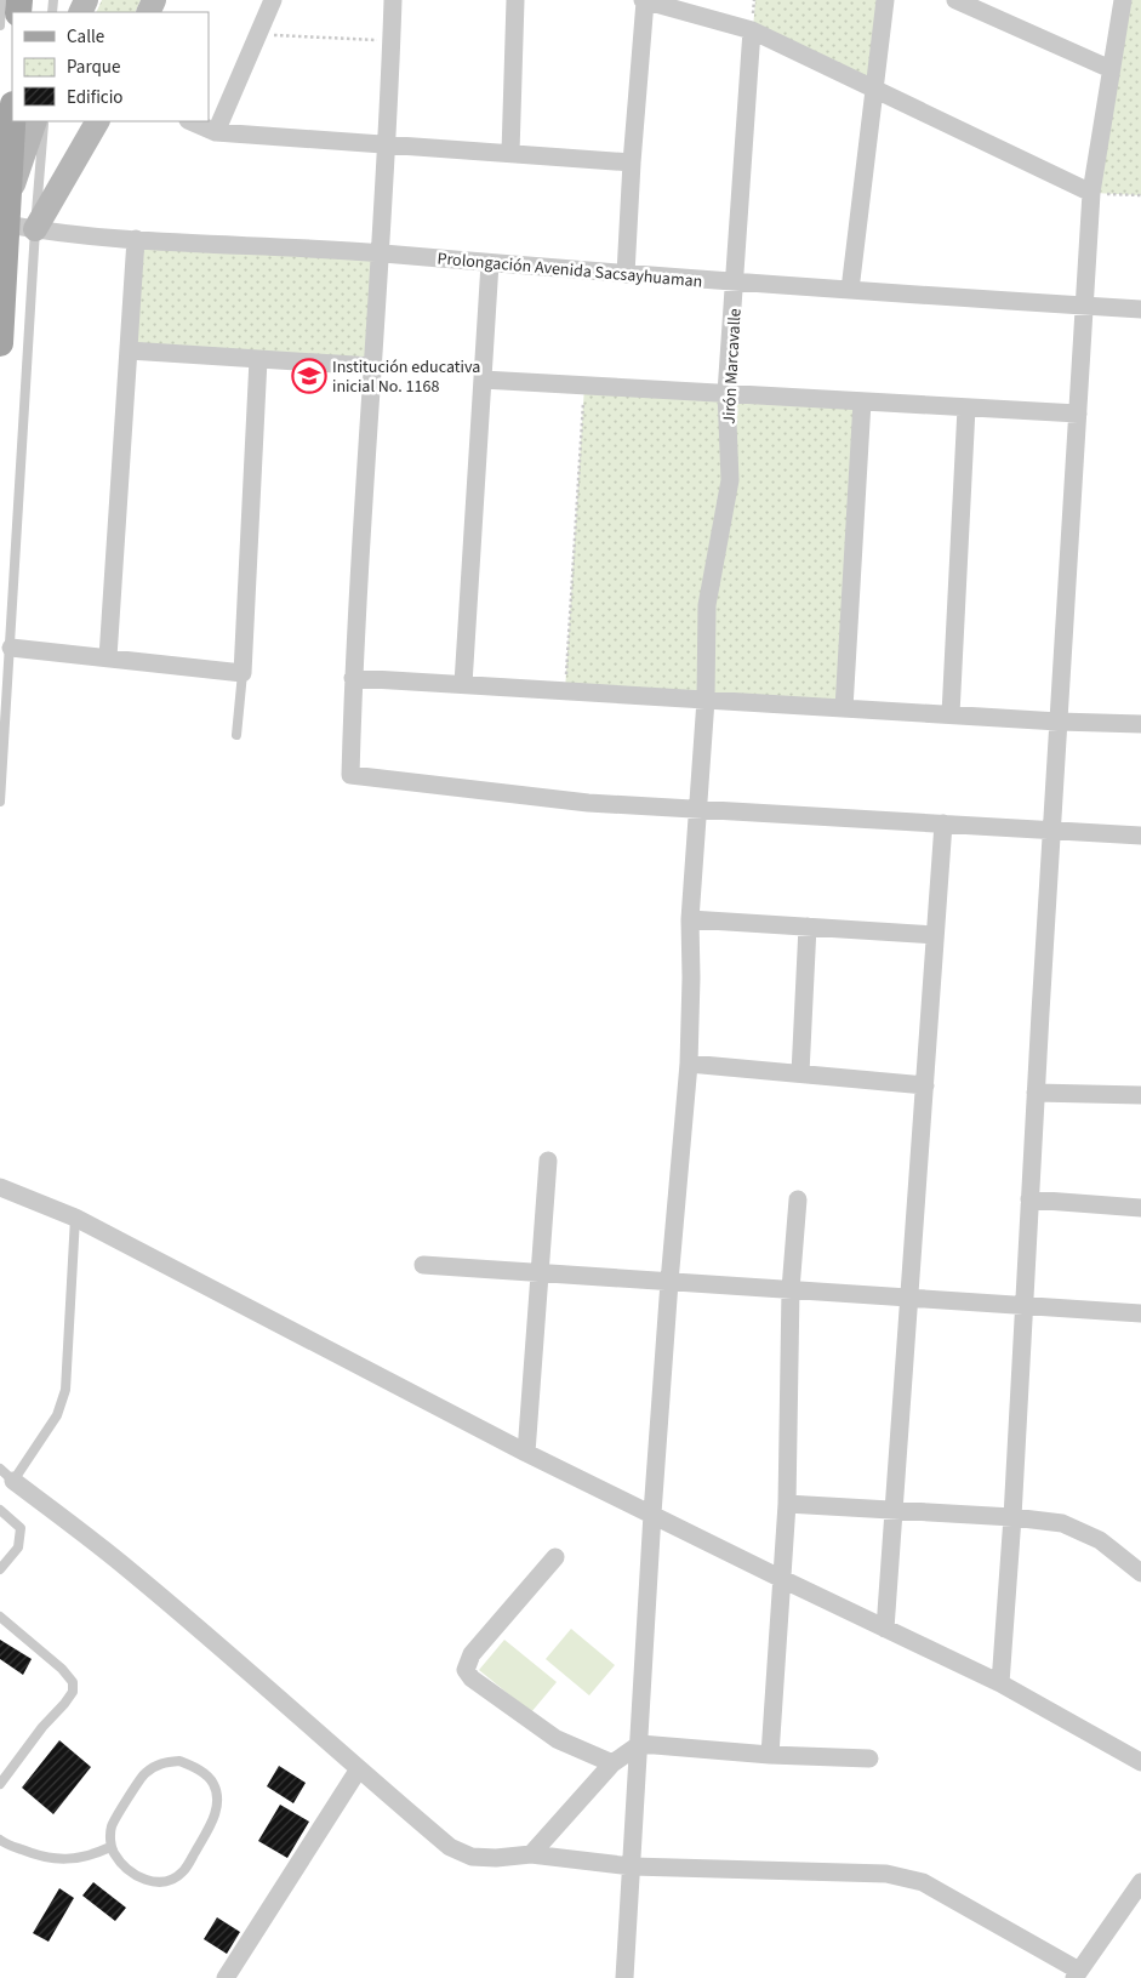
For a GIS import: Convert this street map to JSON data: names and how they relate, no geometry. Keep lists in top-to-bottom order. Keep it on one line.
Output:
{"streets":{"street":["Prolongación Avenida Sacsayhuaman","Jirón Marcavalle"]},"crossings":[["Prolongación Avenida Sacsayhuaman","Jirón Marcavalle"]],"places":{"school or university":["Institución educativa inicial No. 1168"]},"legend":["Calle","Parque","Edificio"]}
